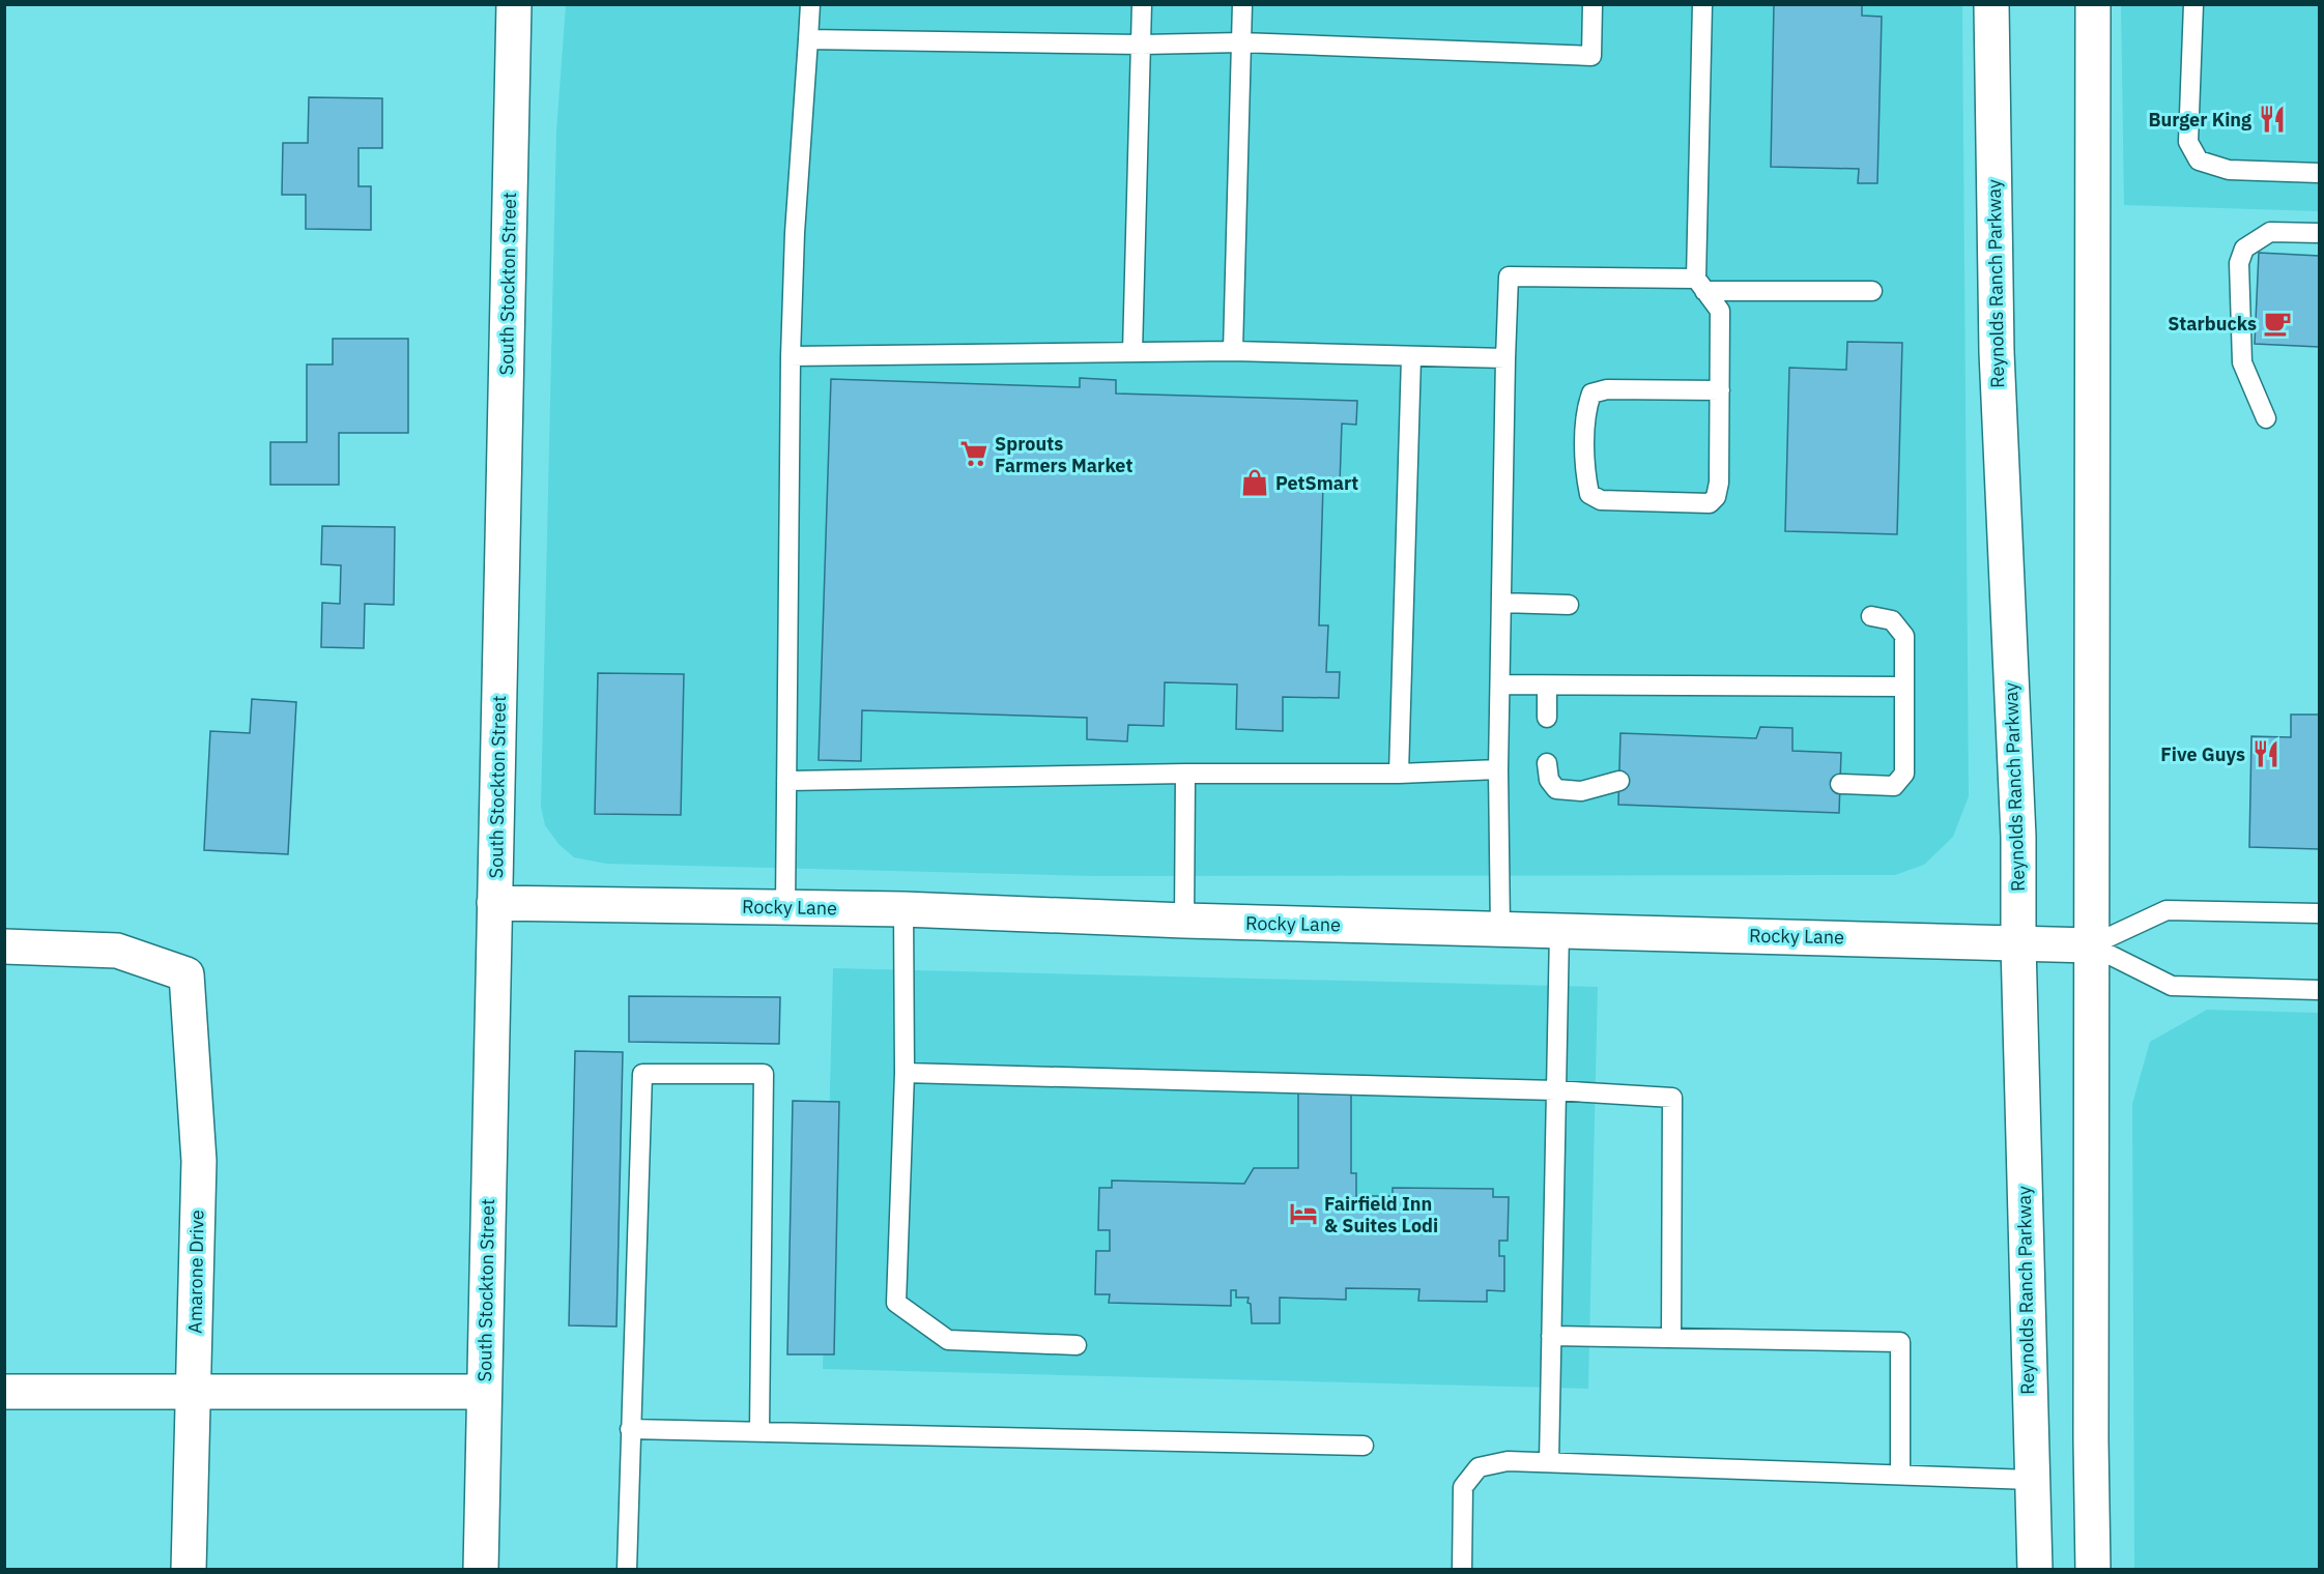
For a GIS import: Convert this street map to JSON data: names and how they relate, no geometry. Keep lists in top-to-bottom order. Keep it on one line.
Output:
{"streets":{"street":["South Stockton Street","Reynolds Ranch Parkway","Rocky Lane","Amarone Drive"]},"crossings":[["South Stockton Street","Rocky Lane"],["Reynolds Ranch Parkway","Rocky Lane"]],"places":{"restaurant":["Burger King","Five Guys"],"cafe":["Starbucks"],"supermarket":["Sprouts Farmers Market"],"shop":["PetSmart"],"hotel":["Fairfield Inn & Suites Lodi"]}}
